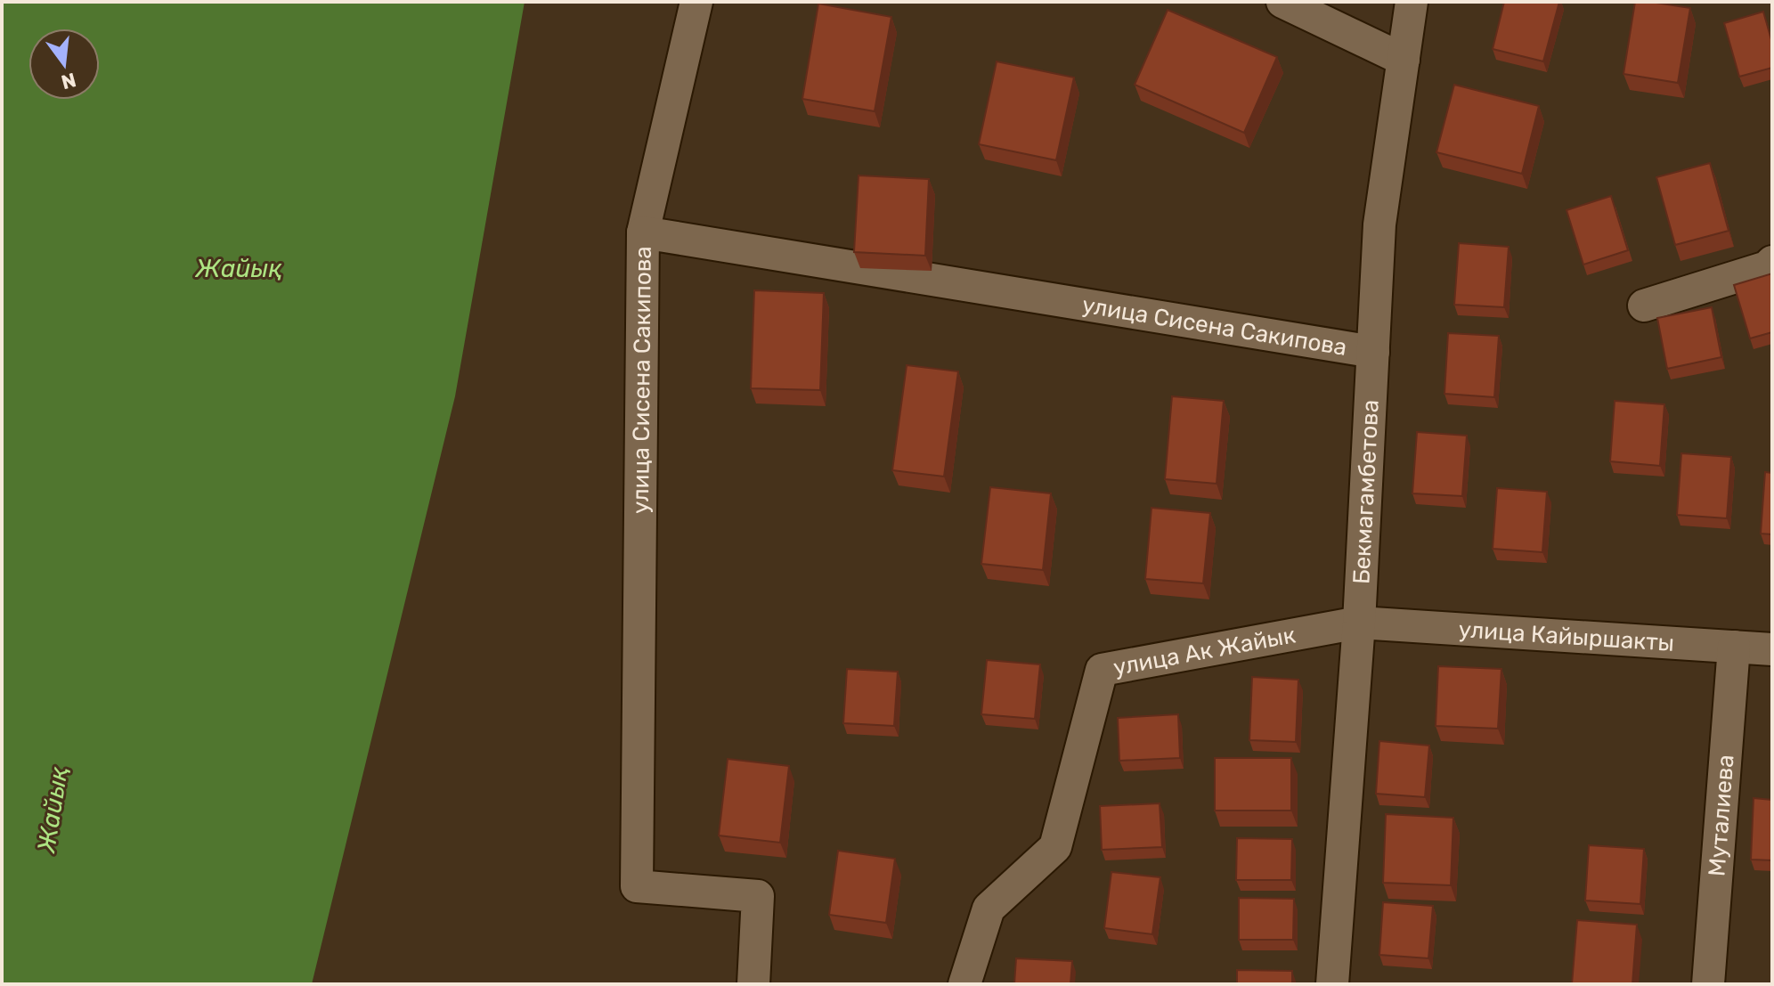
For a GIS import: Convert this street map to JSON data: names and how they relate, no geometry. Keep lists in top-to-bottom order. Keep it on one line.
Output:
{"streets":{"street":["улица Сисена Сакипова","Бекмагамбетова","улица Кайыршакты","улица Ак Жайык","Муталиева"]},"crossings":[["улица Сисена Сакипова","Бекмагамбетова"],["Бекмагамбетова","улица Кайыршакты"],["Бекмагамбетова","улица Ак Жайык"],["улица Кайыршакты","улица Ак Жайык"],["улица Кайыршакты","Муталиева"]],"water":["Жайық"],"north":"bottom"}
